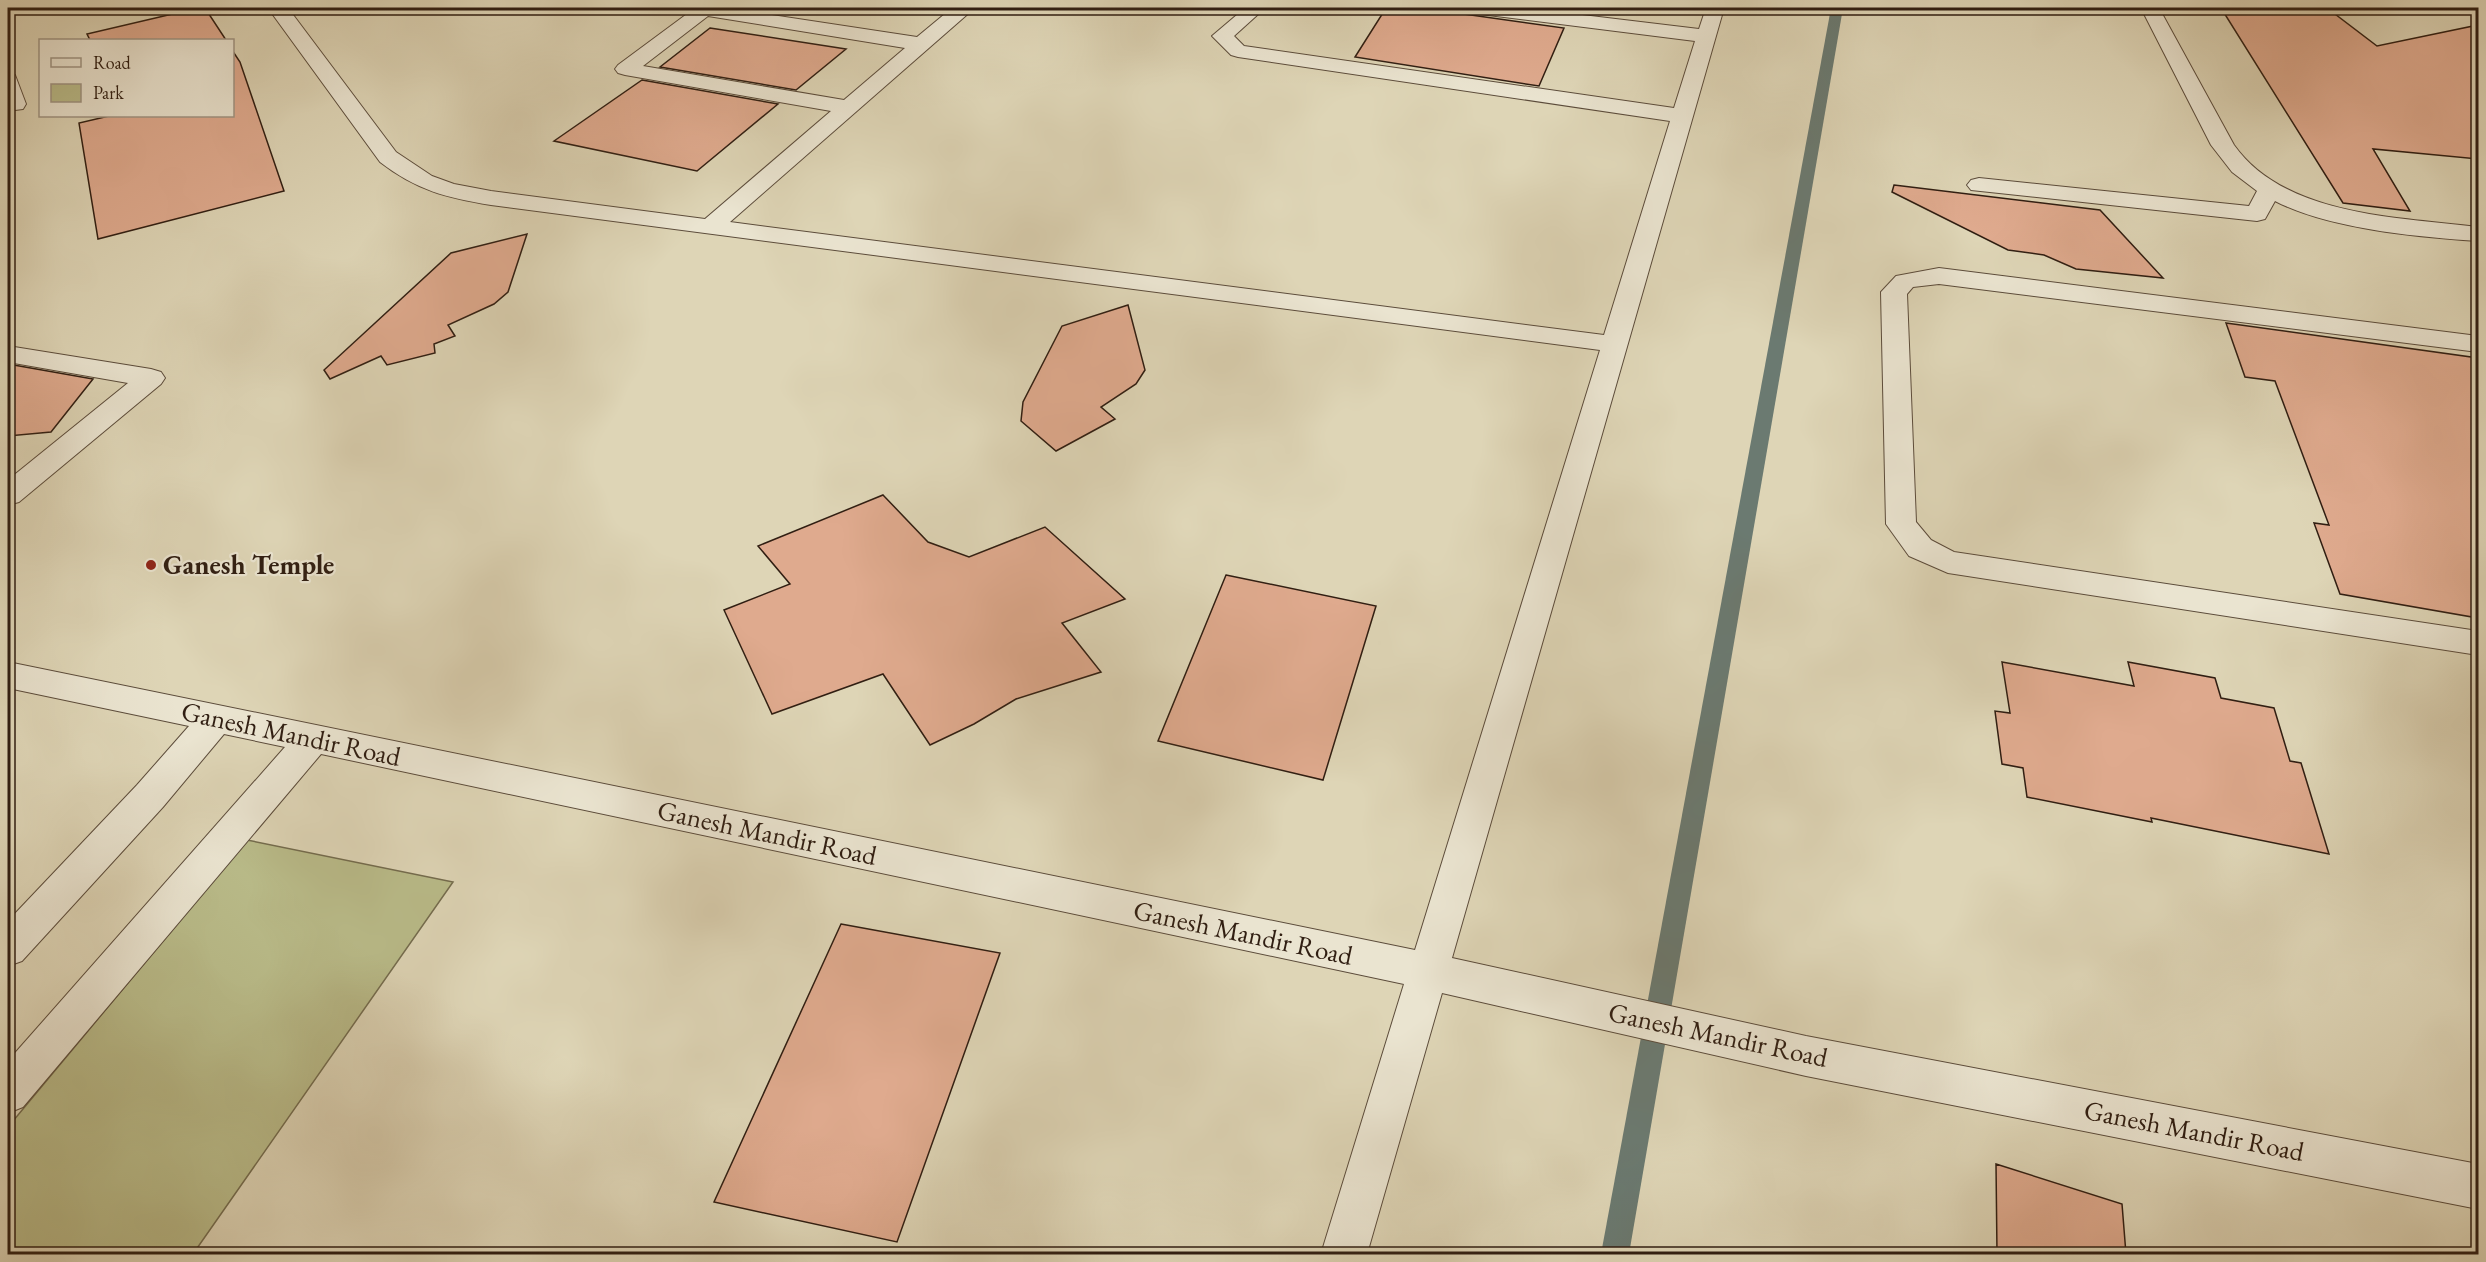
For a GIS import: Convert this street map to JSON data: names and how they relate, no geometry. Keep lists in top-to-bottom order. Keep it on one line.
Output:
{"streets":{"street":["Ganesh Mandir Road"]},"places":["Ganesh Temple"],"legend":["Road","Park"]}
